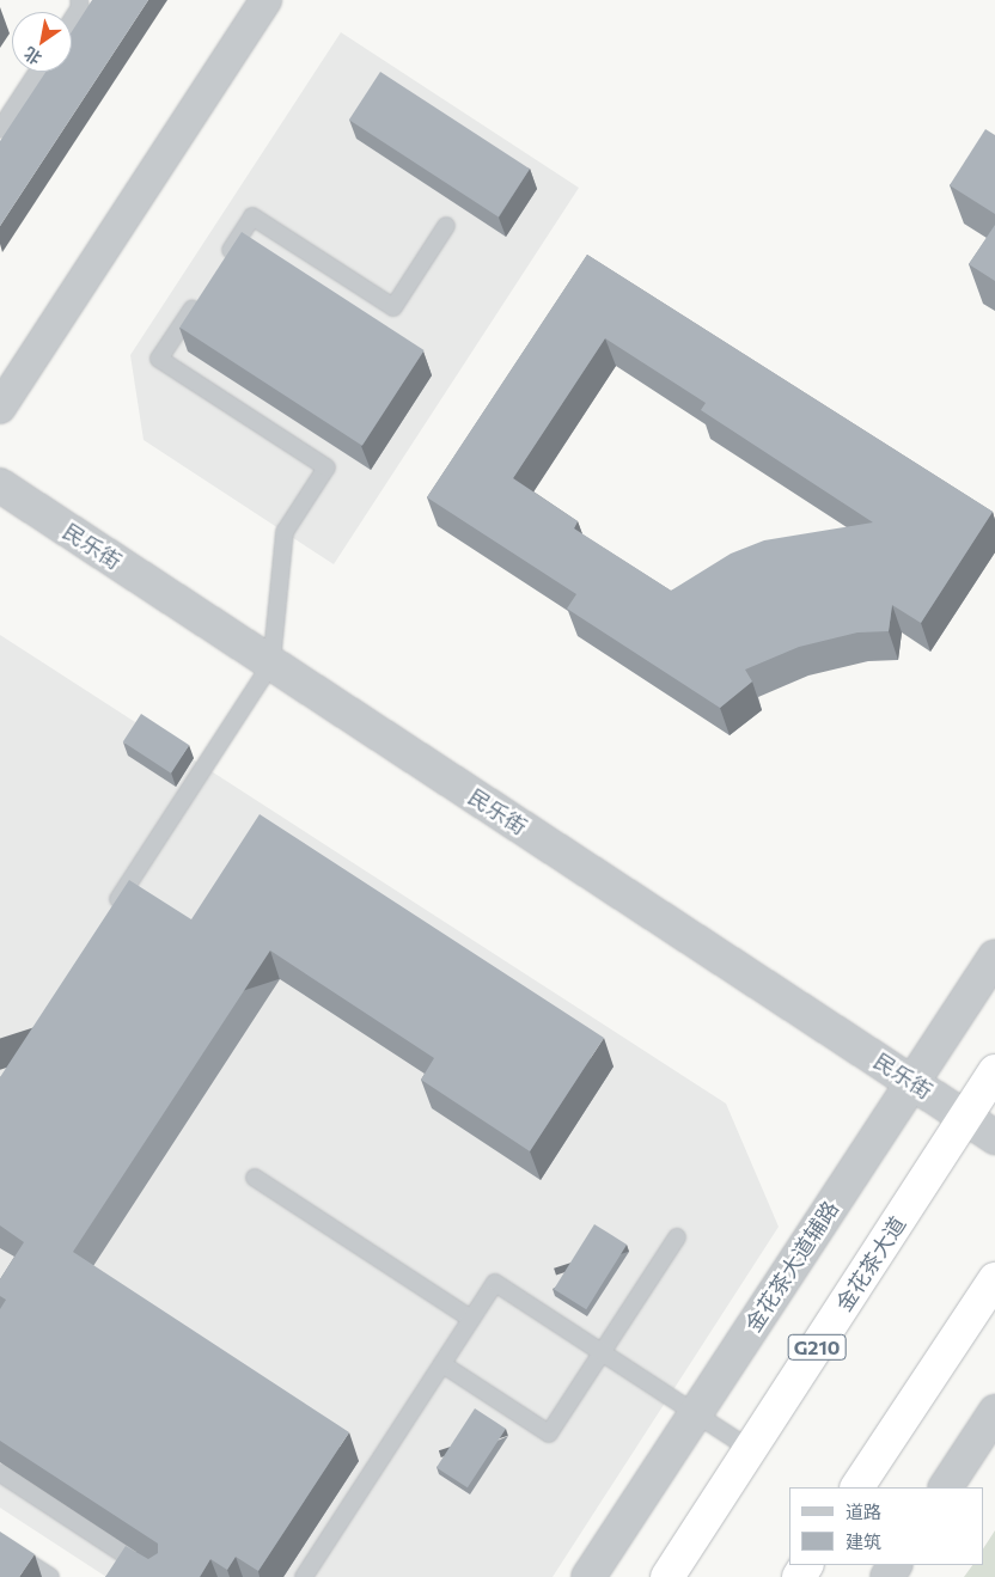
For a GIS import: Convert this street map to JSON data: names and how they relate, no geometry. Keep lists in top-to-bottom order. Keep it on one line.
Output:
{"streets":{"highway":["金花茶大道","G210"],"street":["民乐街","金花茶大道辅路"]},"crossings":[["民乐街","金花茶大道"],["民乐街","金花茶大道辅路"]],"legend":["道路","建筑"],"north":"bottom left"}
